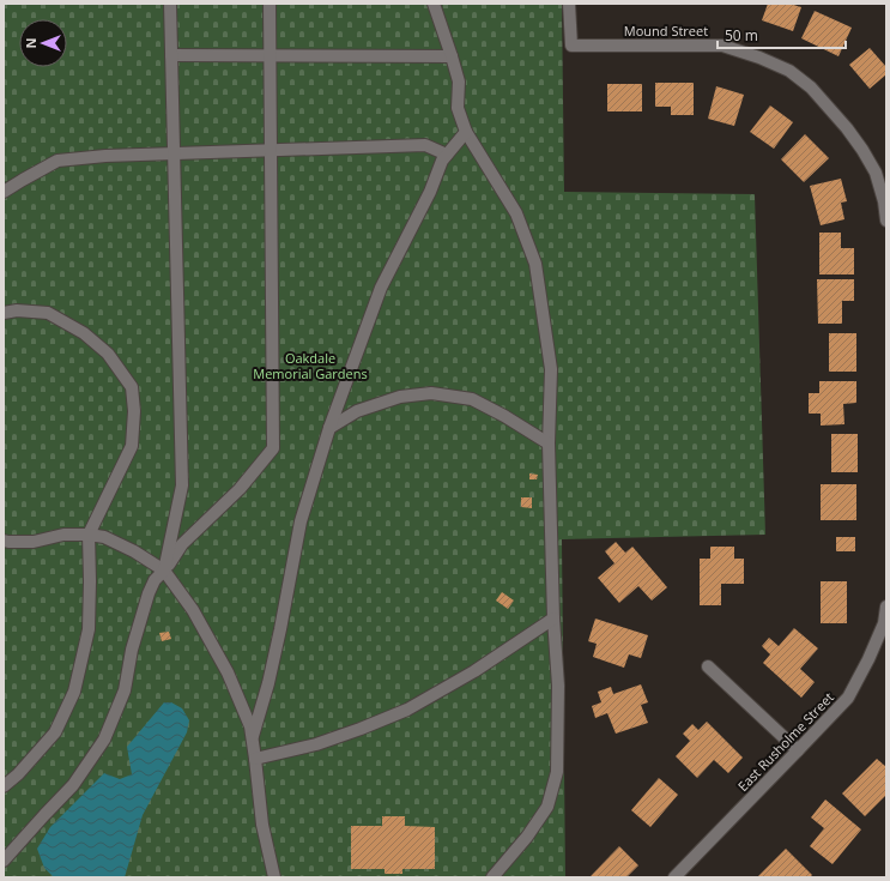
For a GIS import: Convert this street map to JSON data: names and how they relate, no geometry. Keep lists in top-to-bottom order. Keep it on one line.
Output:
{"streets":{"street":["Mound Street","East Rusholme Street"]},"parks":["Oakdale Memorial Gardens"],"scale_bar":"50 m","north":"left"}
